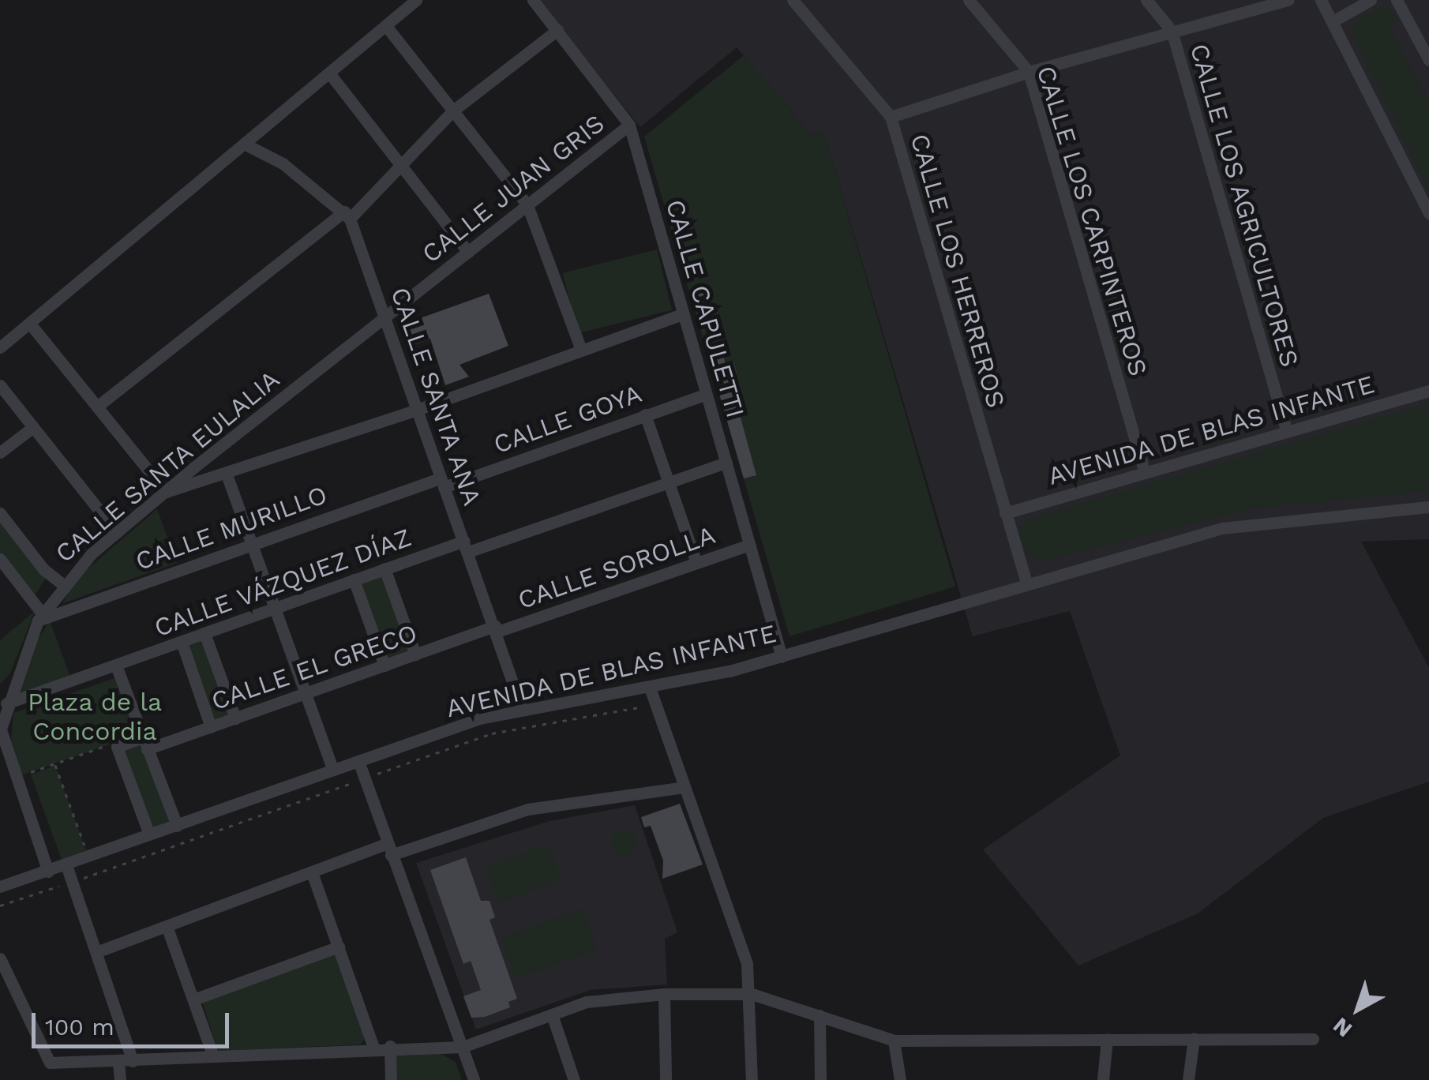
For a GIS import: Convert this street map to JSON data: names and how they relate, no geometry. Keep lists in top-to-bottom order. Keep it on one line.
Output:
{"streets":{"street":["CALLE JUAN GRIS","CALLE LOS AGRICULTORES","CALLE LOS CARPINTEROS","CALLE LOS HERREROS","CALLE CAPULETTI","CALLE SANTA ANA","CALLE GOYA","AVENIDA DE BLAS INFANTE","CALLE SANTA EULALIA","CALLE MURILLO","CALLE SOROLLA","CALLE VÁZQUEZ DÍAZ","CALLE EL GRECO"]},"crossings":[["CALLE JUAN GRIS","CALLE CAPULETTI"],["CALLE JUAN GRIS","CALLE SANTA ANA"],["CALLE JUAN GRIS","CALLE SANTA EULALIA"],["CALLE LOS AGRICULTORES","AVENIDA DE BLAS INFANTE"],["CALLE LOS CARPINTEROS","AVENIDA DE BLAS INFANTE"],["CALLE LOS HERREROS","AVENIDA DE BLAS INFANTE"],["CALLE CAPULETTI","CALLE GOYA"],["CALLE CAPULETTI","AVENIDA DE BLAS INFANTE"],["CALLE CAPULETTI","CALLE SOROLLA"],["CALLE CAPULETTI","CALLE VÁZQUEZ DÍAZ"],["CALLE SANTA ANA","CALLE GOYA"],["CALLE SANTA ANA","AVENIDA DE BLAS INFANTE"],["CALLE SANTA ANA","CALLE SANTA EULALIA"],["CALLE SANTA ANA","CALLE MURILLO"],["CALLE SANTA ANA","CALLE SOROLLA"],["CALLE SANTA ANA","CALLE VÁZQUEZ DÍAZ"],["CALLE SANTA ANA","CALLE EL GRECO"],["CALLE GOYA","CALLE MURILLO"],["CALLE SANTA EULALIA","CALLE MURILLO"],["CALLE SANTA EULALIA","CALLE VÁZQUEZ DÍAZ"],["CALLE SOROLLA","CALLE EL GRECO"]],"parks":["Plaza de la Concordia"],"scale_bar":"100 m","north":"bottom left"}
